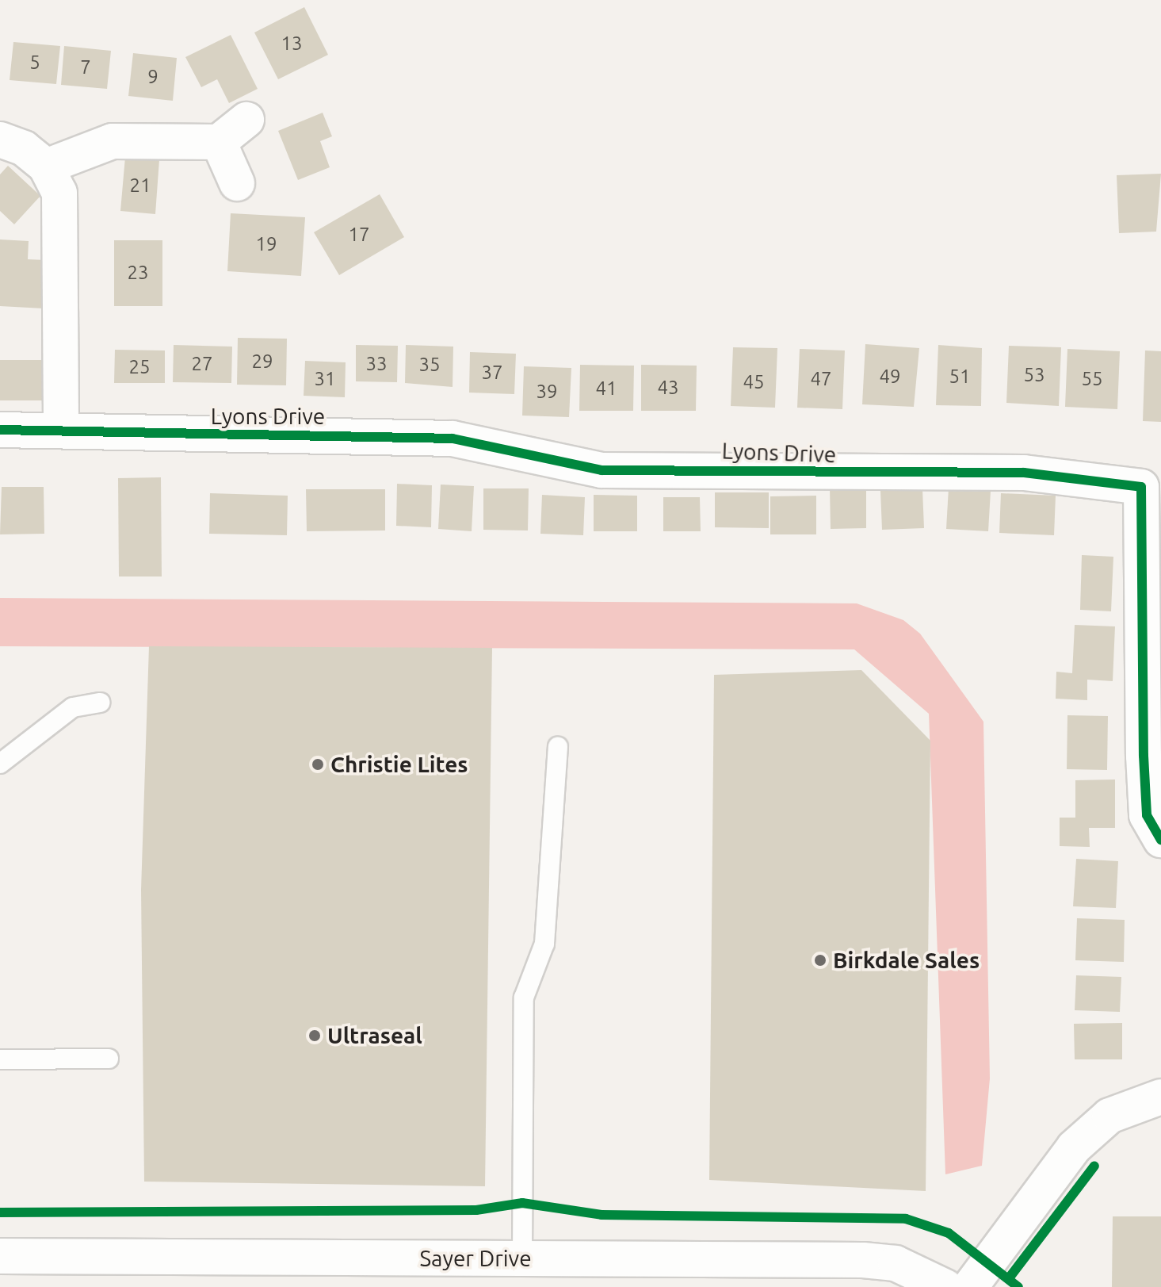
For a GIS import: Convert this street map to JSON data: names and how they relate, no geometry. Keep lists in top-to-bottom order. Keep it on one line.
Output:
{"streets":{"street":["Lyons Drive","Sayer Drive"]},"places":["Christie Lites","Birkdale Sales","Ultraseal"],"house_numbers":["13","5","7","9","21","17","19","23","29","27","33","35","25","37","53","49","51","31","47","55","45","43","41","39"]}
